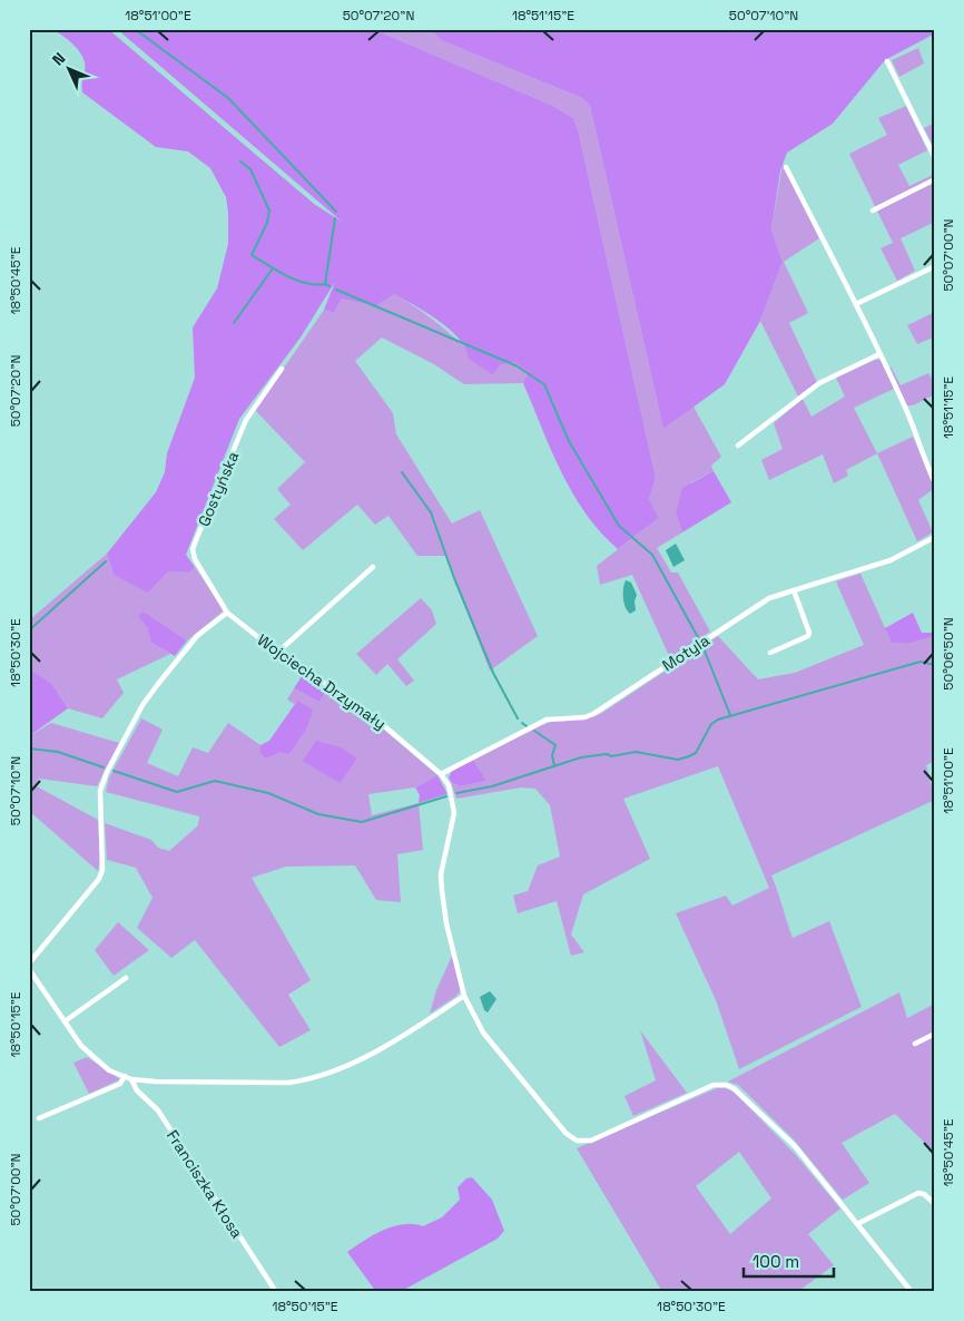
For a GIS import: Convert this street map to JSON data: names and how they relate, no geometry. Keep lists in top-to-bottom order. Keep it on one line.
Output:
{"streets":{"street":["Gostyńska","Motyla","Wojciecha Drzymały","Franciszka Kłosa"]},"crossings":[["Gostyńska","Wojciecha Drzymały"],["Motyla","Wojciecha Drzymały"]],"scale_bar":"100 m","north":"top left","coordinates":["18°51'00\"E","50°07'20\"N","18°51'15\"E","50°07'10\"N","50°07'00\"N","18°50'45\"E","18°50'30\"E","50°06'50\"N","18°50'15\"E"]}
